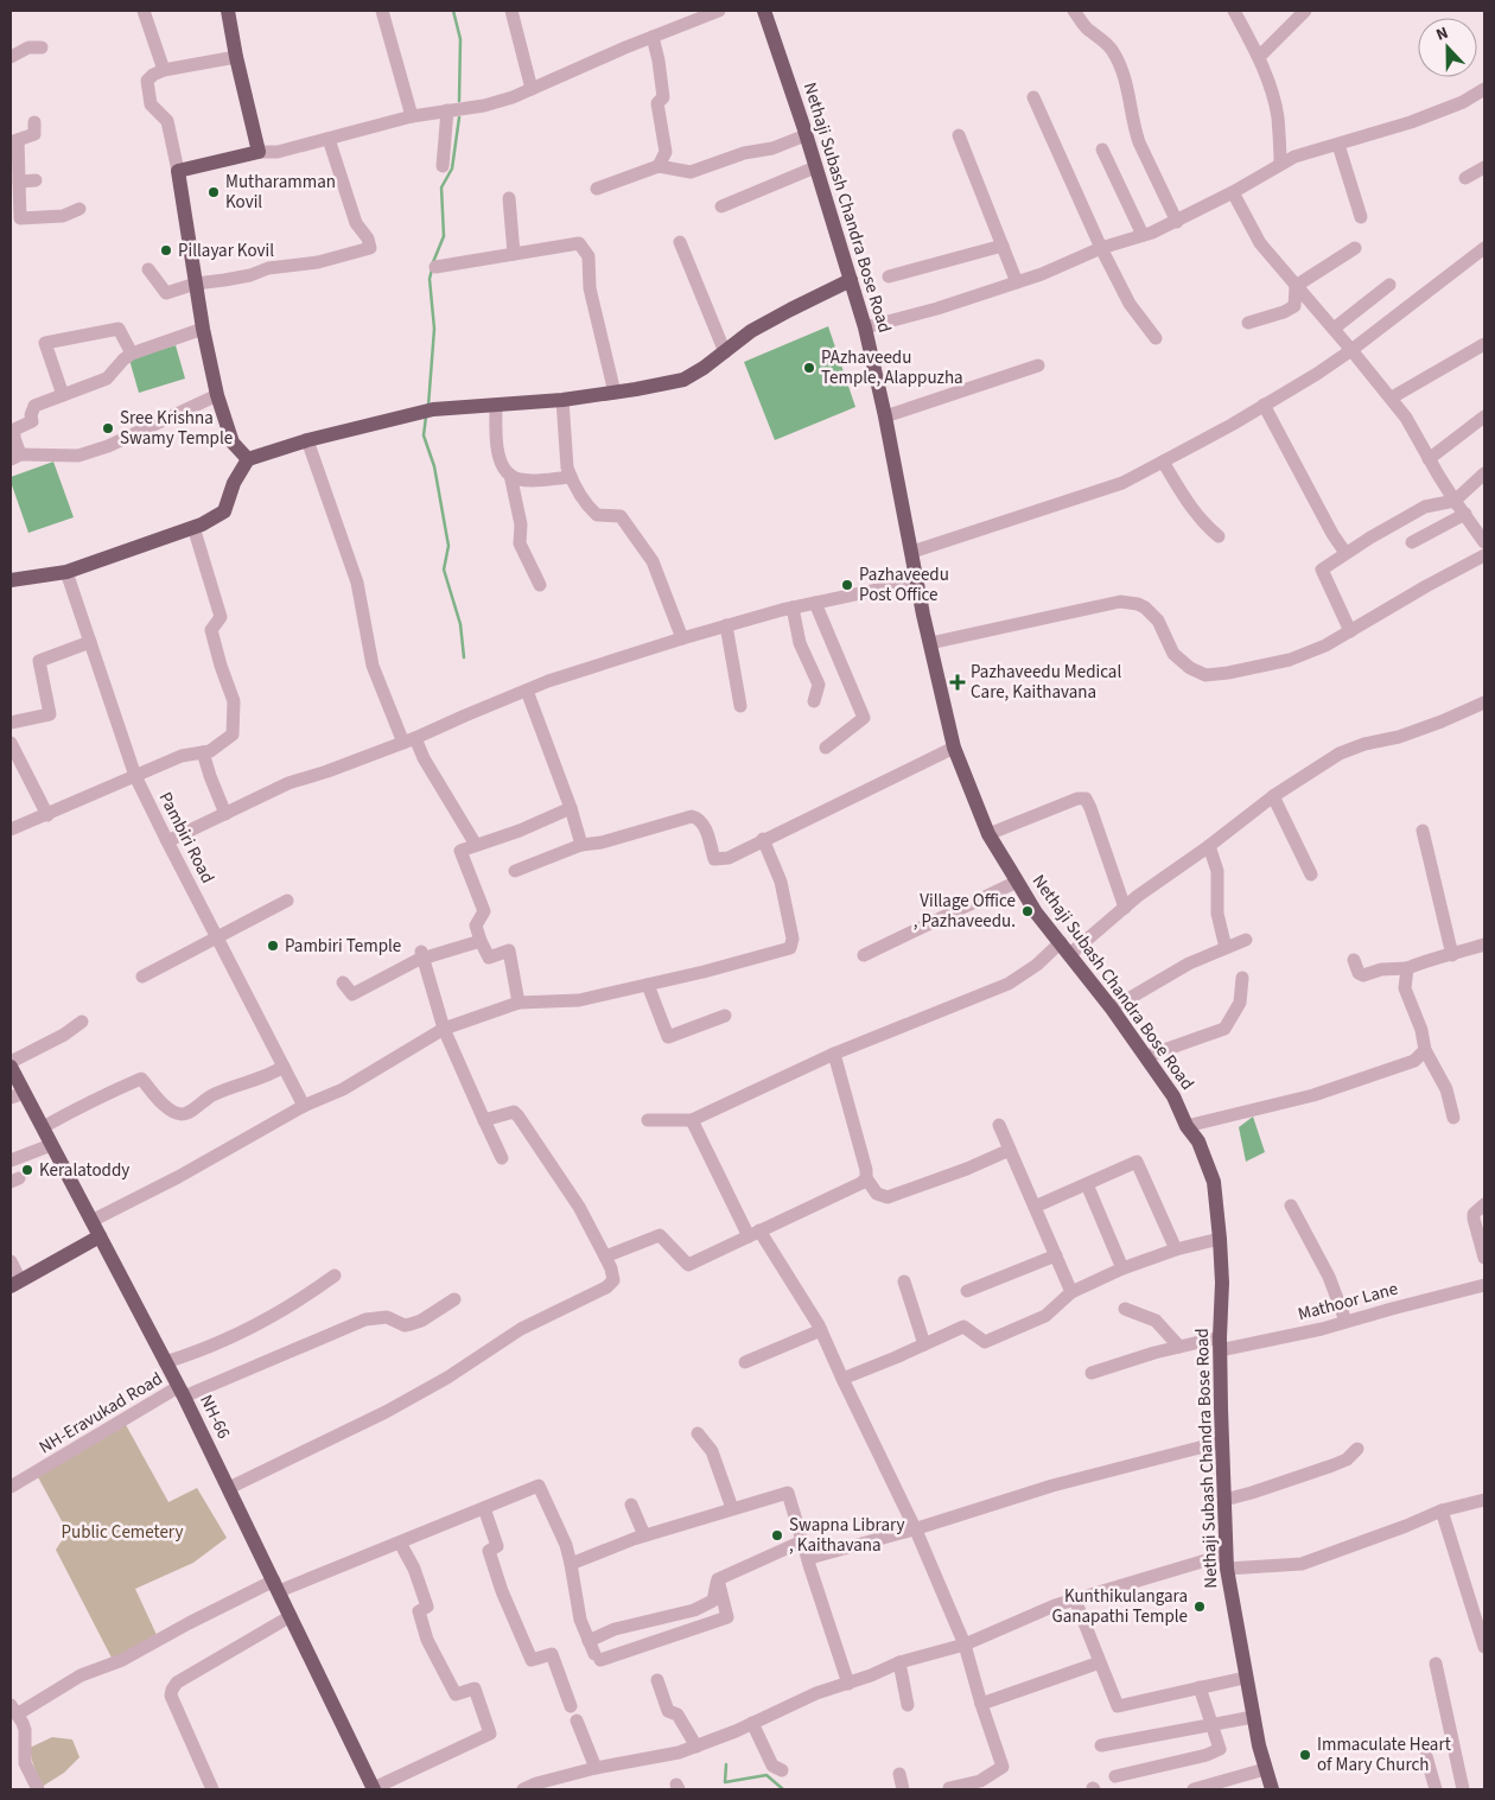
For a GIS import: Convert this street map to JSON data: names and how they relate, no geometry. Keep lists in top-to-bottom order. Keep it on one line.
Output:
{"streets":{"main road":["Nethaji Subash Chandra Bose Road","NH-66"],"street":["Pambiri Road","Mathoor Lane","NH-Eravukad Road"]},"crossings":[["Nethaji Subash Chandra Bose Road","Mathoor Lane"],["NH-Eravukad Road","NH-66"]],"parks":["Public Cemetery"],"places":{"other":["Mutharamman Kovil","Pillayar Kovil","PAzhaveedu Temple, Alappuzha","Sree Krishna Swamy Temple","Pazhaveedu Post Office","Village Office , Pazhaveedu.","Pambiri Temple","Keralatoddy","Swapna Library , Kaithavana","Kunthikulangara Ganapathi Temple","Immaculate Heart of Mary Church"],"health":["Pazhaveedu Medical Care, Kaithavana"]},"north":"top"}
